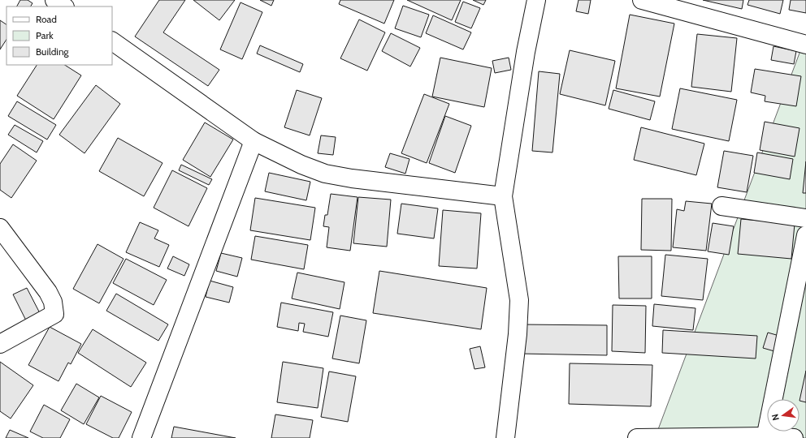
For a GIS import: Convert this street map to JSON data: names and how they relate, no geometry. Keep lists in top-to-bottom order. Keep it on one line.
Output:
{"legend":["Road","Park","Building"],"north":"left"}
